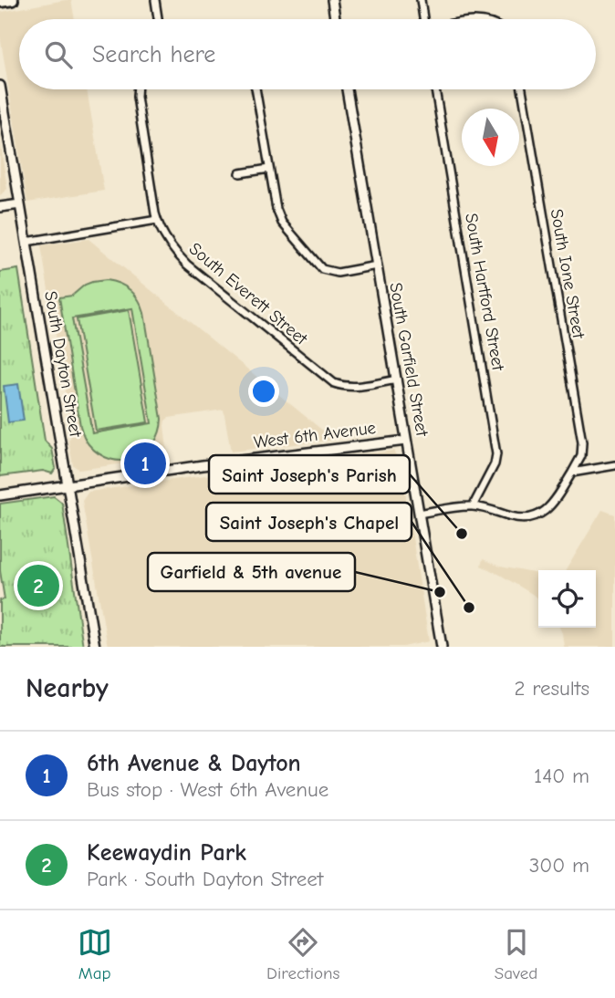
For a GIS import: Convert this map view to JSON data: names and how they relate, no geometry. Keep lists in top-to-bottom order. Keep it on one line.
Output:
{"streets":{"street":["South Ione Street","South Hartford Street","South Everett Street","South Garfield Street","South Dayton Street","West 6th Avenue"]},"crossings":[["South Ione Street","South Hartford Street"],["South Everett Street","South Garfield Street"],["South Garfield Street","West 6th Avenue"],["South Dayton Street","West 6th Avenue"]],"places":["Saint Joseph's Parish","Garfield & 5th avenue","Saint Joseph's Chapel"],"north":"bottom","page":{"search":"Search here","pins":["1","2"],"heading":["Nearby","2 results"],"list":[{"mark":"1","name":"6th Avenue & Dayton","note":"Bus stop · West 6th Avenue","value":"140 m"},{"mark":"2","name":"Keewaydin Park","note":"Park · South Dayton Street","value":"300 m"}],"nav":["Map","Directions","Saved"]}}
